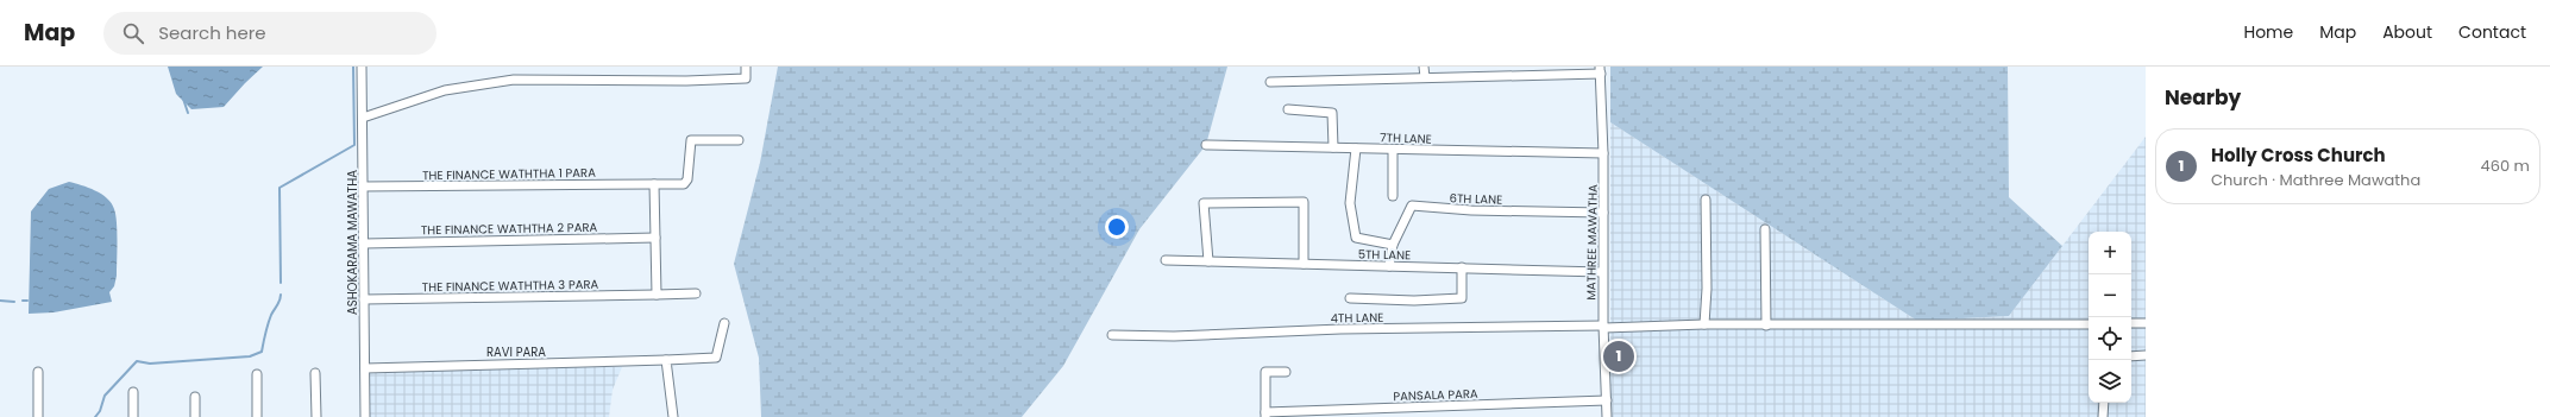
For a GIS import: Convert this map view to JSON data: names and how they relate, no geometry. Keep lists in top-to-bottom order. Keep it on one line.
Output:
{"streets":{"street":["7TH LANE","THE FINANCE WATHTHA 1 PARA","6TH LANE","THE FINANCE WATHTHA 2 PARA","ASHOKARAMA MAWATHA","MATHREE MAWATHA","5TH LANE","THE FINANCE WATHTHA 3 PARA","4TH LANE","RAVI PARA","PANSALA PARA"]},"crossings":[["7TH LANE","MATHREE MAWATHA"],["THE FINANCE WATHTHA 1 PARA","ASHOKARAMA MAWATHA"],["6TH LANE","MATHREE MAWATHA"],["6TH LANE","5TH LANE"],["THE FINANCE WATHTHA 2 PARA","ASHOKARAMA MAWATHA"],["ASHOKARAMA MAWATHA","THE FINANCE WATHTHA 3 PARA"],["ASHOKARAMA MAWATHA","RAVI PARA"],["MATHREE MAWATHA","5TH LANE"],["MATHREE MAWATHA","4TH LANE"],["MATHREE MAWATHA","PANSALA PARA"]],"page":{"header":"Map","search":"Search here","nav":["Home","Map","About","Contact"],"heading":"Nearby","list":[{"mark":"1","name":"Holly Cross Church","note":"Church · Mathree Mawatha","value":"460 m"}],"map_buttons":["+","−"],"pins":"1"}}
